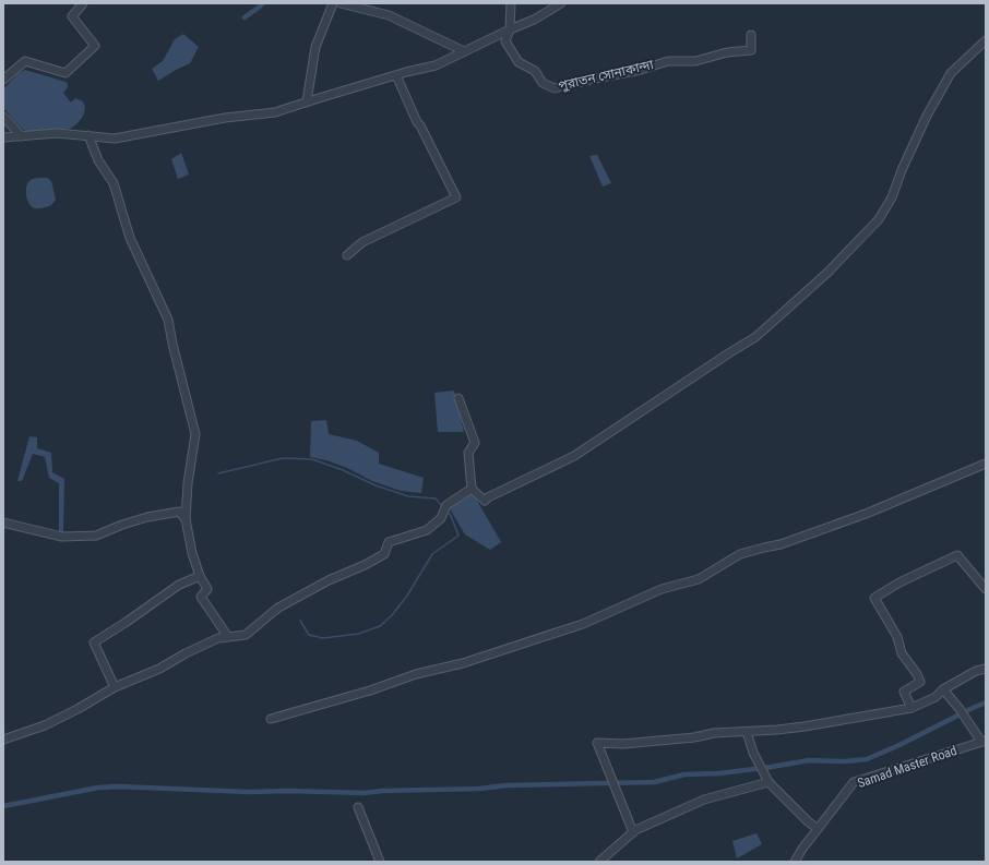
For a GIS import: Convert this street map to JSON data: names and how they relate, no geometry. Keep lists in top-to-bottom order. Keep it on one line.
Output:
{"streets":{"street":["পুরাতন সোনাকান্দা","Samad Master Road"]}}
